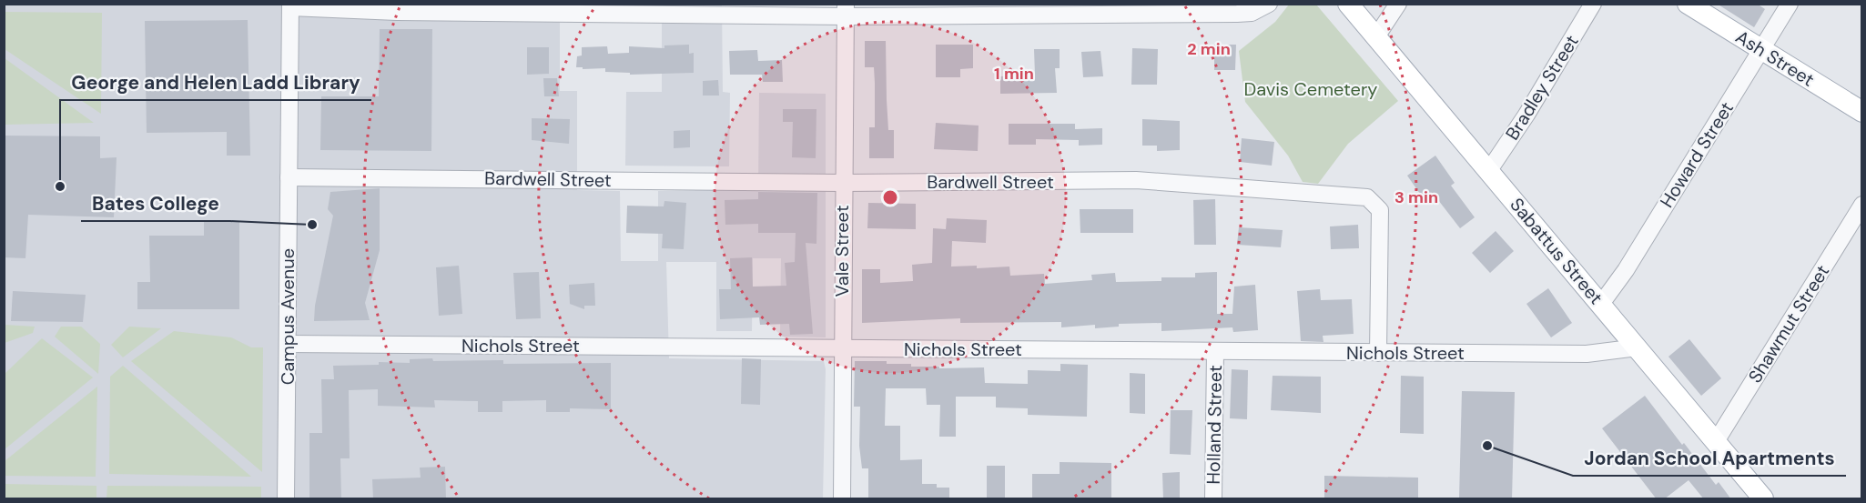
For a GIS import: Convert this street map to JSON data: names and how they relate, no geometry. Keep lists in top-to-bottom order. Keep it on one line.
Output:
{"streets":{"main road":["Ash Street","Sabattus Street"],"street":["Bradley Street","Howard Street","Bardwell Street","Vale Street","Campus Avenue","Shawmut Street","Nichols Street","Holland Street"]},"crossings":[["Ash Street","Howard Street"],["Bradley Street","Sabattus Street"],["Howard Street","Sabattus Street"],["Bardwell Street","Vale Street"],["Bardwell Street","Campus Avenue"],["Bardwell Street","Nichols Street"],["Vale Street","Nichols Street"],["Sabattus Street","Shawmut Street"],["Sabattus Street","Nichols Street"],["Campus Avenue","Nichols Street"],["Nichols Street","Holland Street"]],"parks":["Davis Cemetery"],"places":["George and Helen Ladd Library","Bates College","Jordan School Apartments"],"rings":["2 min","1 min","3 min"]}
